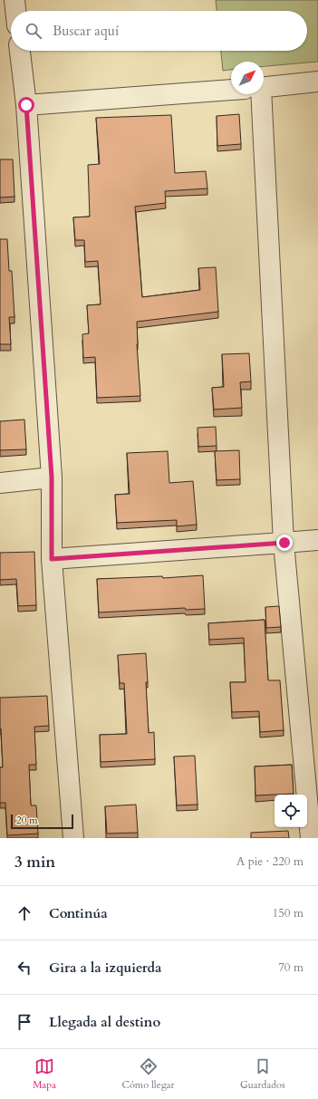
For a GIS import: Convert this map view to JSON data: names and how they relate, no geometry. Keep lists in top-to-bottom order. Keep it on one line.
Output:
{"scale_bar":"20 m","north":"top right","page":{"search":"Buscar aquí","scale":"20 m","heading":["3 min","A pie · 220 m"],"list":[["Continúa","150 m"],["Gira a la izquierda","70 m"],"Llegada al destino"],"nav":["Mapa","Cómo llegar","Guardados"]}}
